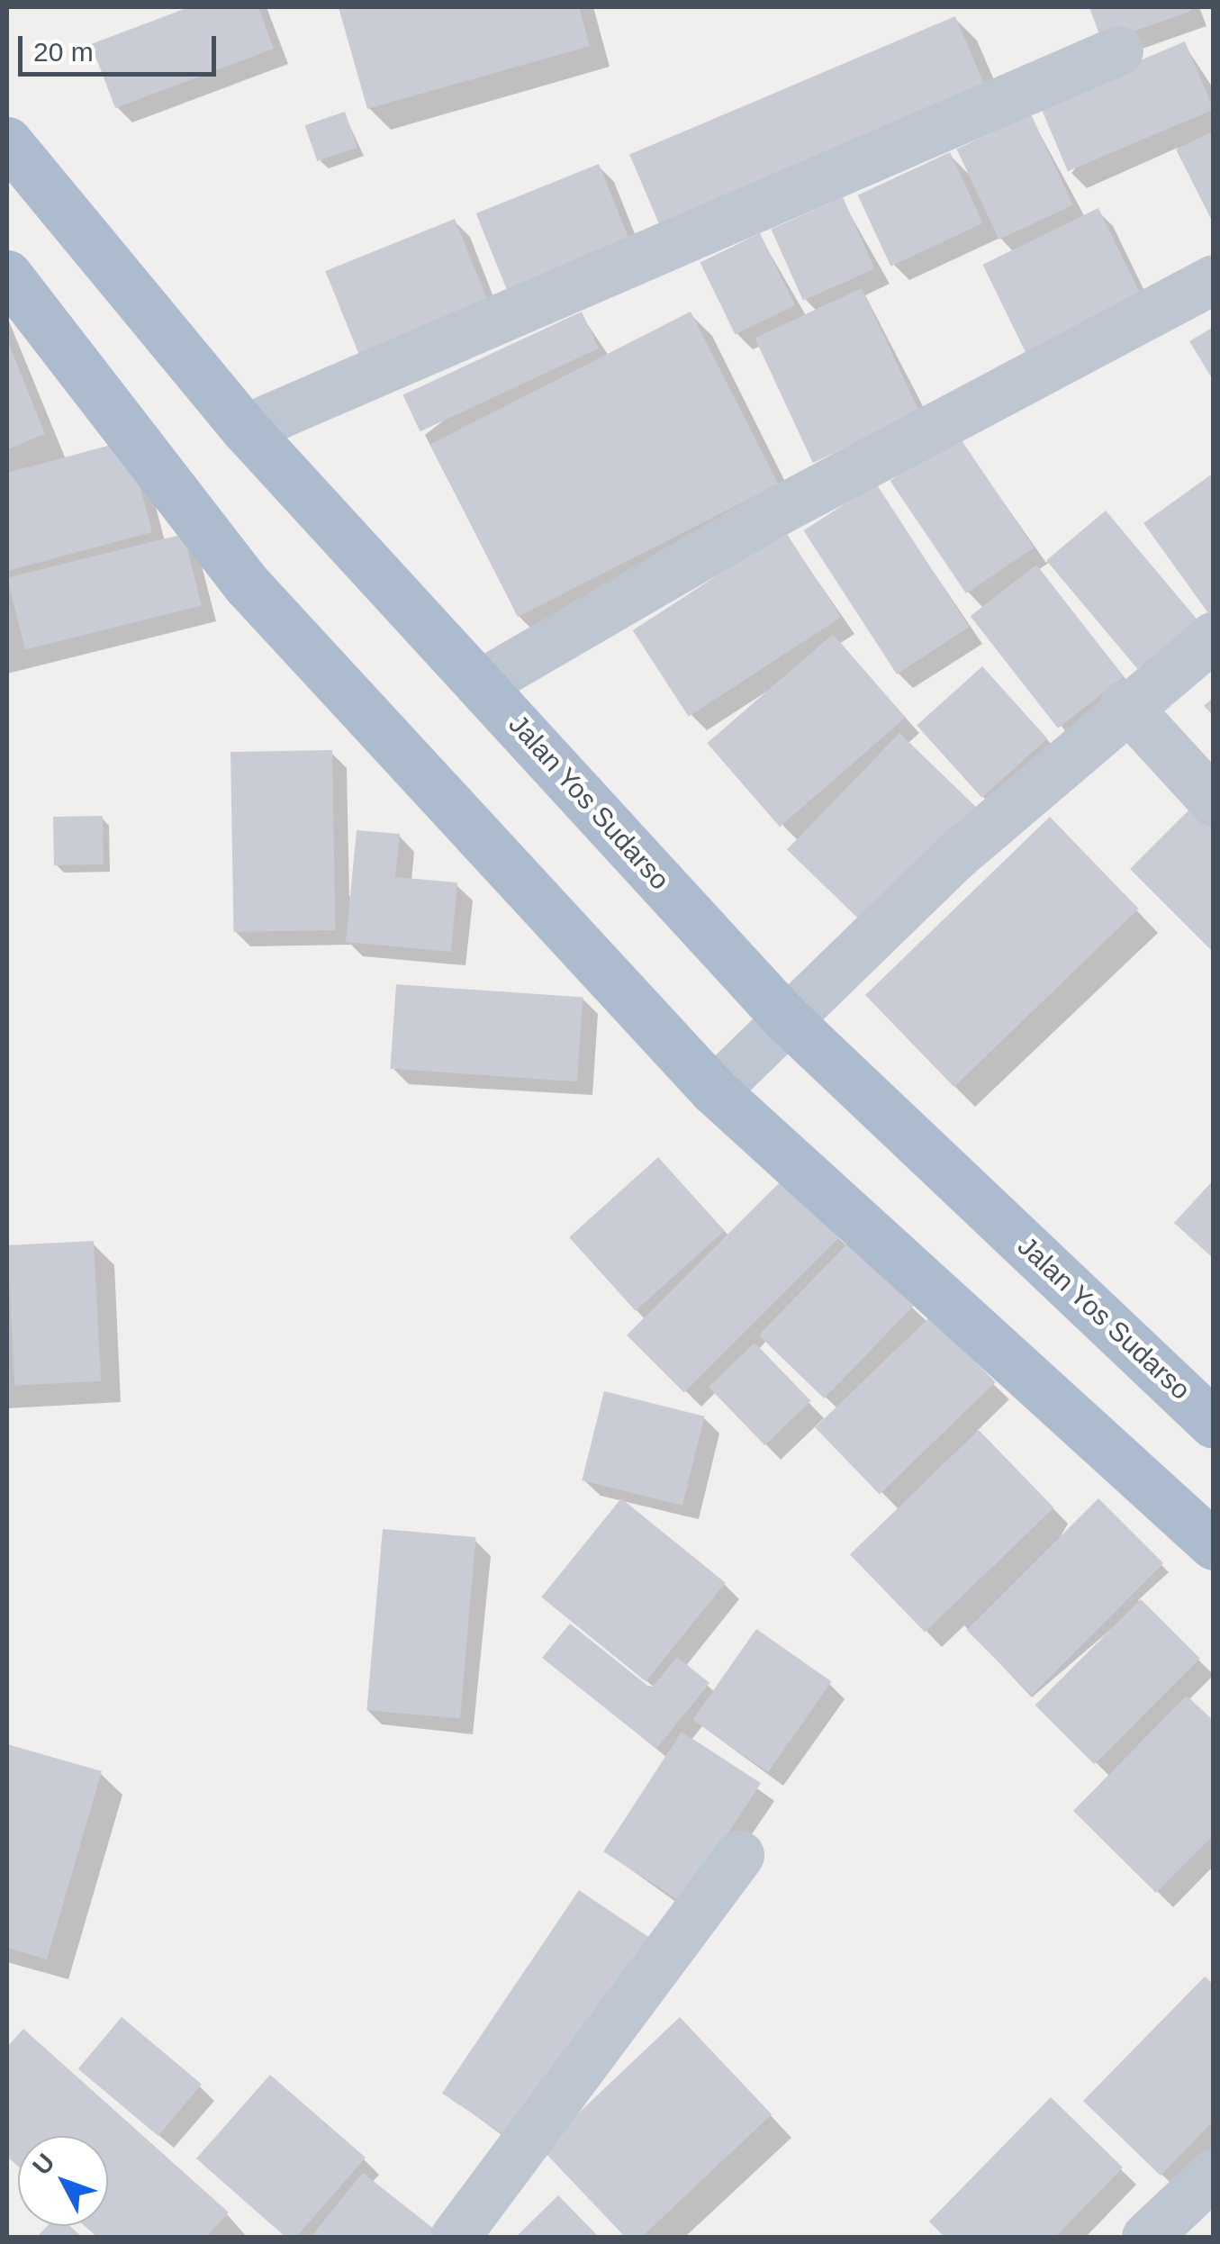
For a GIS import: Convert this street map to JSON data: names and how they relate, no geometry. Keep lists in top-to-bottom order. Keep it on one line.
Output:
{"streets":{"main road":["Jalan Yos Sudarso"]},"scale_bar":"20 m","north":"top left"}
